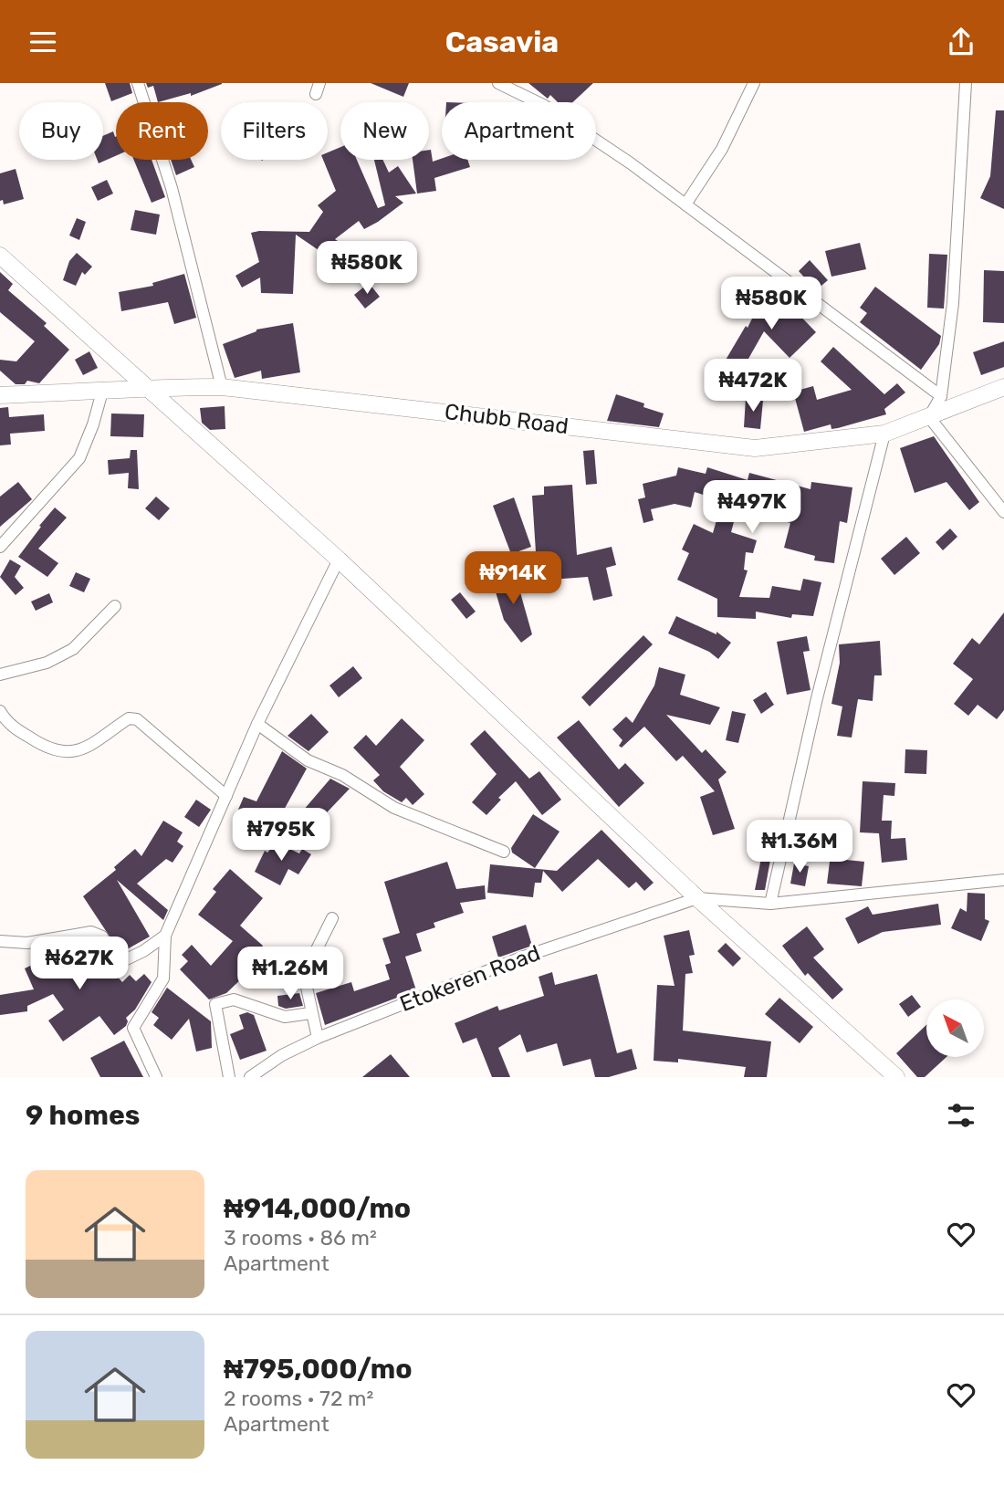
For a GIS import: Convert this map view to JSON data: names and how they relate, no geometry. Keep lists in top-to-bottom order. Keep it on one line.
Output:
{"streets":{"main road":["Chubb Road"],"street":["Etokeren Road"]},"north":"top left","page":{"header":"Casavia","chip":["Buy","Rent","Filters","New","Apartment"],"price":["₦580K","₦580K","₦472K","₦497K","₦914K","₦795K","₦1.36M","₦627K","₦1.26M"],"heading":"9 homes","list":[{"name":"₦914,000/mo","note":"3 rooms · 86 m² · Apartment"},{"name":"₦795,000/mo","note":"2 rooms · 72 m² · Apartment"}]}}
